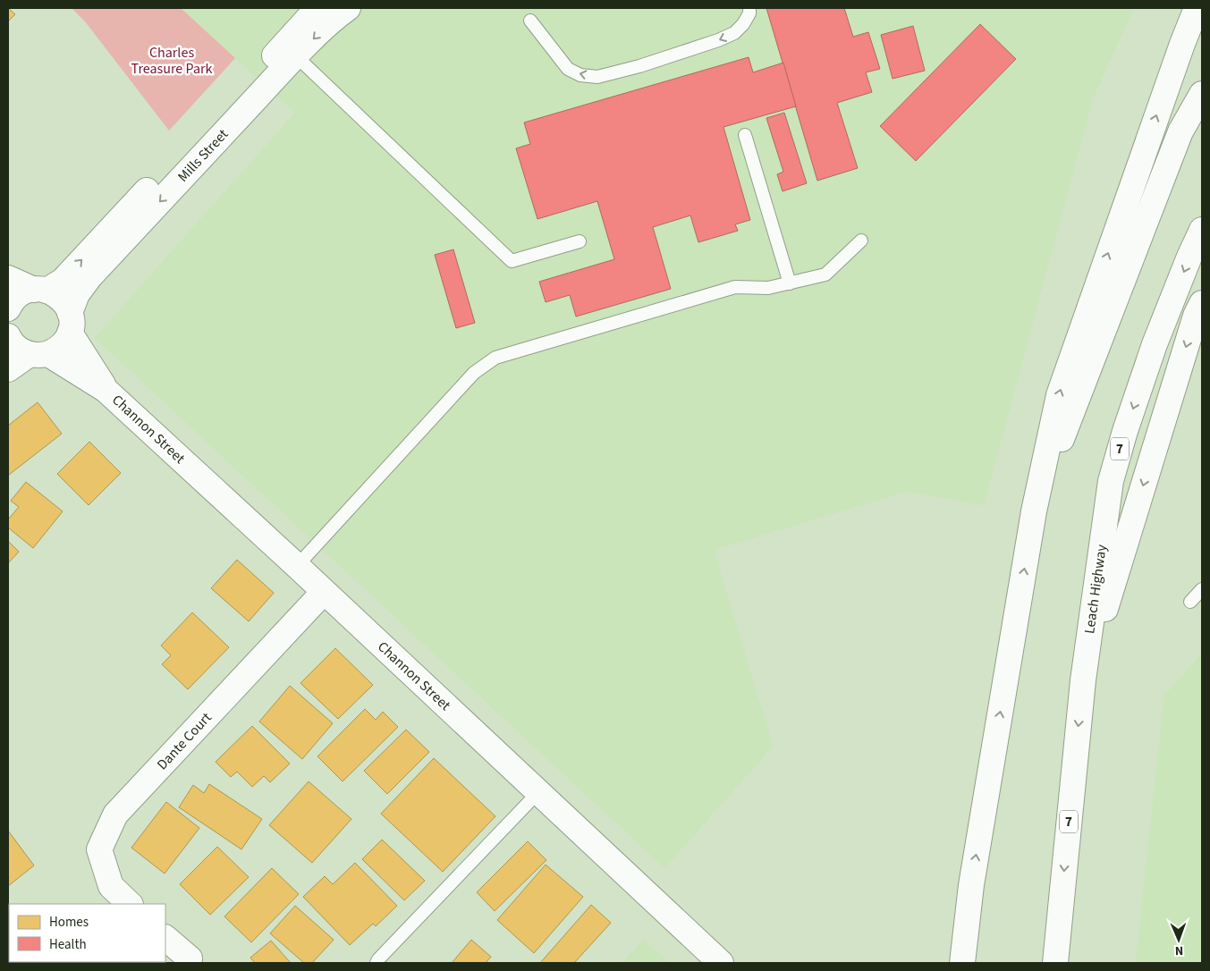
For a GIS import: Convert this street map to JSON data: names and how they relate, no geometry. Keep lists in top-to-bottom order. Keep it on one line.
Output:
{"streets":{"main road":["Mills Street","Channon Street","7","Leach Highway","Dante Court"]},"crossings":[["Mills Street","Channon Street"],["Channon Street","Dante Court"]],"parks":["Charles Treasure Park"],"legend":["Homes","Health"],"north":"bottom"}
